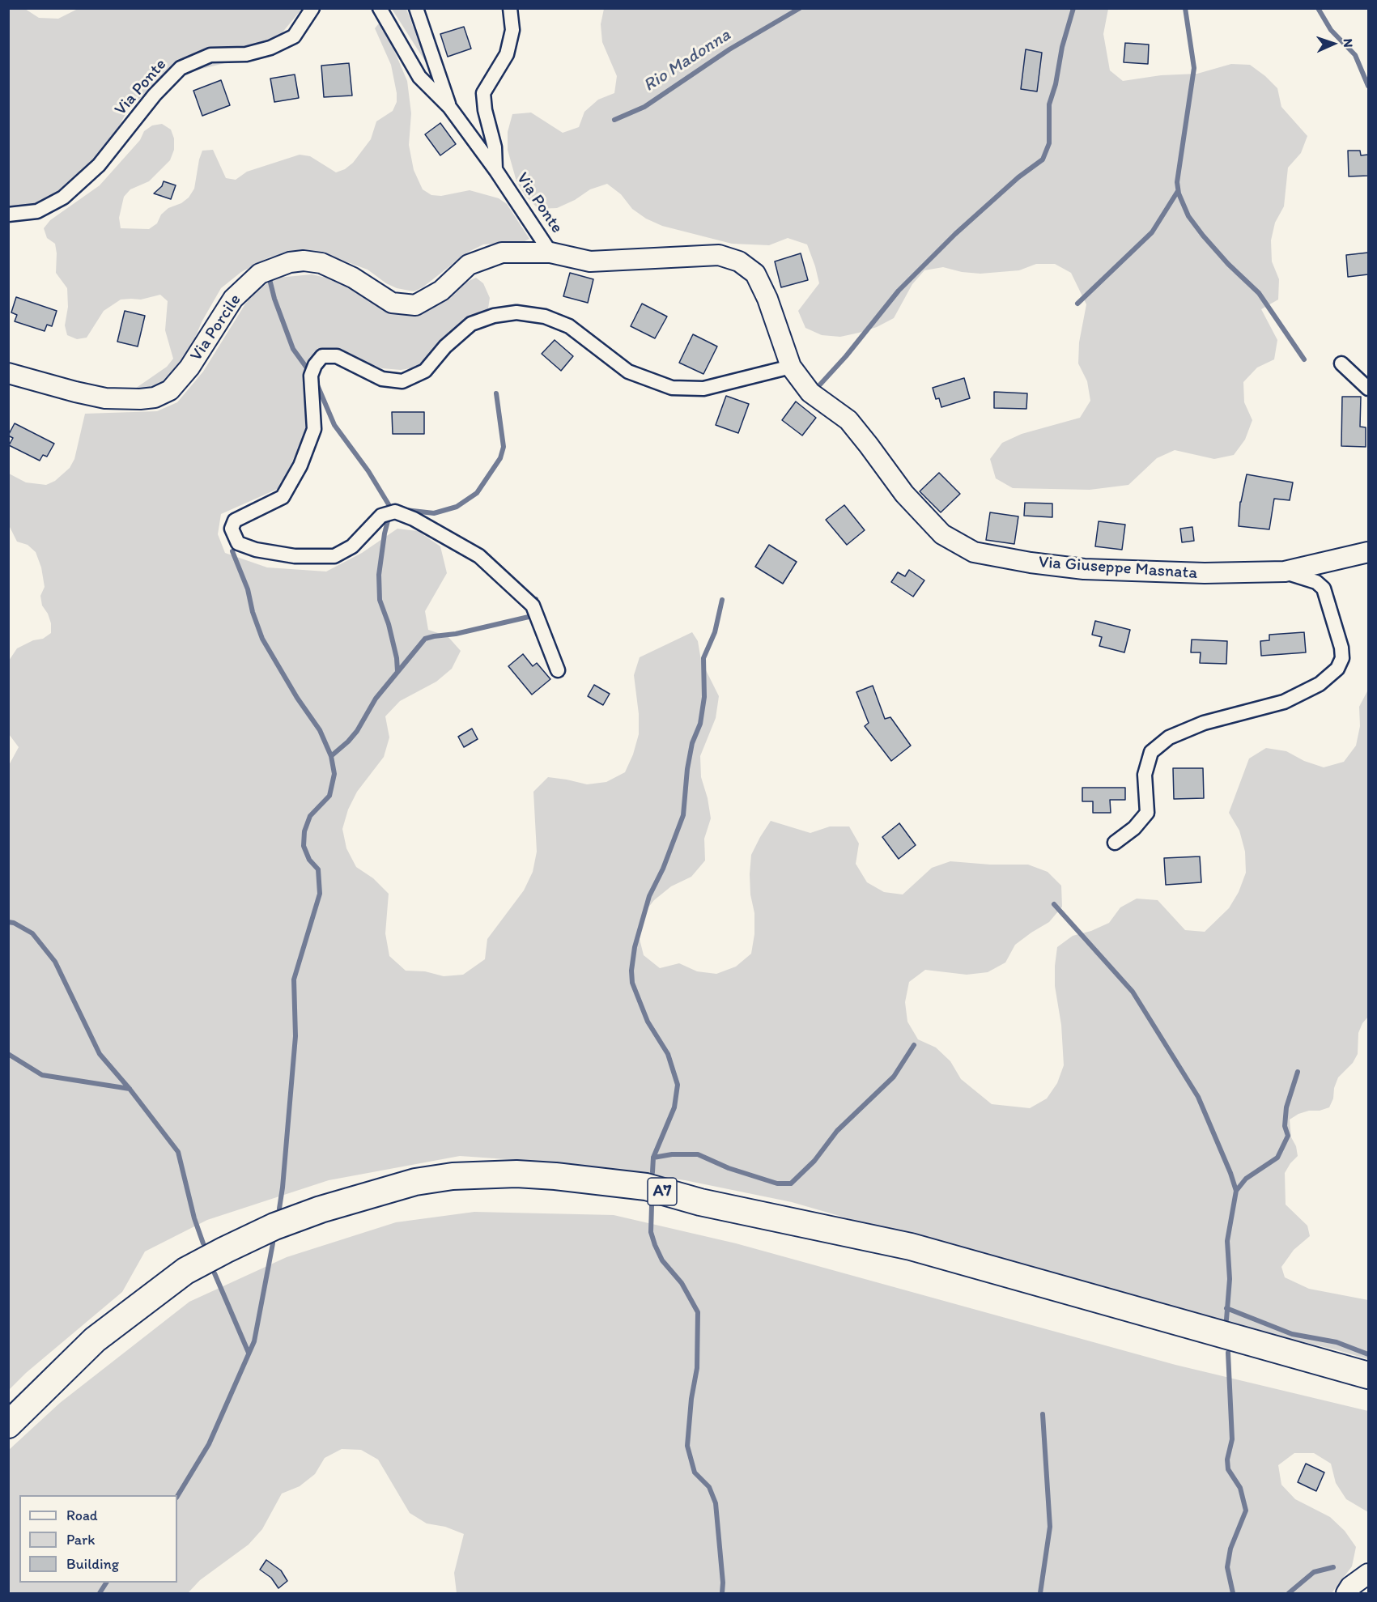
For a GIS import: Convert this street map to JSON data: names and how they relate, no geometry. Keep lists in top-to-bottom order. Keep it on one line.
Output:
{"streets":{"highway":["A7"],"street":["Via Ponte","Via Porcile","Via Giuseppe Masnata"]},"crossings":[["Via Ponte","Via Porcile"],["Via Ponte","Via Giuseppe Masnata"],["Via Porcile","Via Giuseppe Masnata"]],"water":["Rio Madonna"],"legend":["Road","Park","Building"],"north":"right"}
